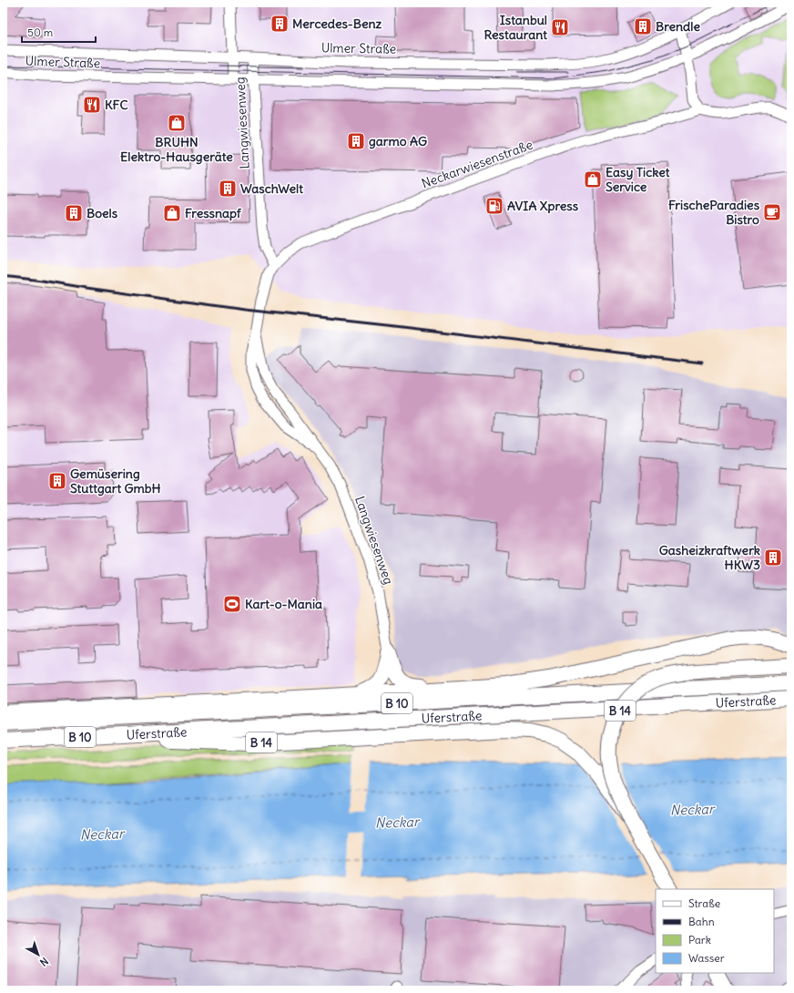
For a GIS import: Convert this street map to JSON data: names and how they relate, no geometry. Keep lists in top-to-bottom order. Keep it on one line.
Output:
{"streets":{"highway":["Uferstraße","B 10","B 14"],"street":["Ulmer Straße","Langwiesenweg","Neckarwiesenstraße"]},"crossings":[["Ulmer Straße","Langwiesenweg"],["Langwiesenweg","Neckarwiesenstraße"],["Uferstraße","B 14"]],"water":["Neckar"],"places":{"building":["Mercedes-Benz","Brendle","garmo AG","WaschWelt","Boels","Gemüsering Stuttgart GmbH","Gasheizkraftwerk HKW3"],"restaurant":["Istanbul Restaurant","KFC"],"shop":["BRUHN Elektro-Hausgeräte","Easy Ticket Service","Fressnapf"],"fuel station":["AVIA Xpress"],"cafe":["FrischeParadies Bistro"],"sports":["Kart-o-Mania"]},"legend":["Straße","Bahn","Park","Wasser"],"scale_bar":"50 m","north":"bottom right"}
